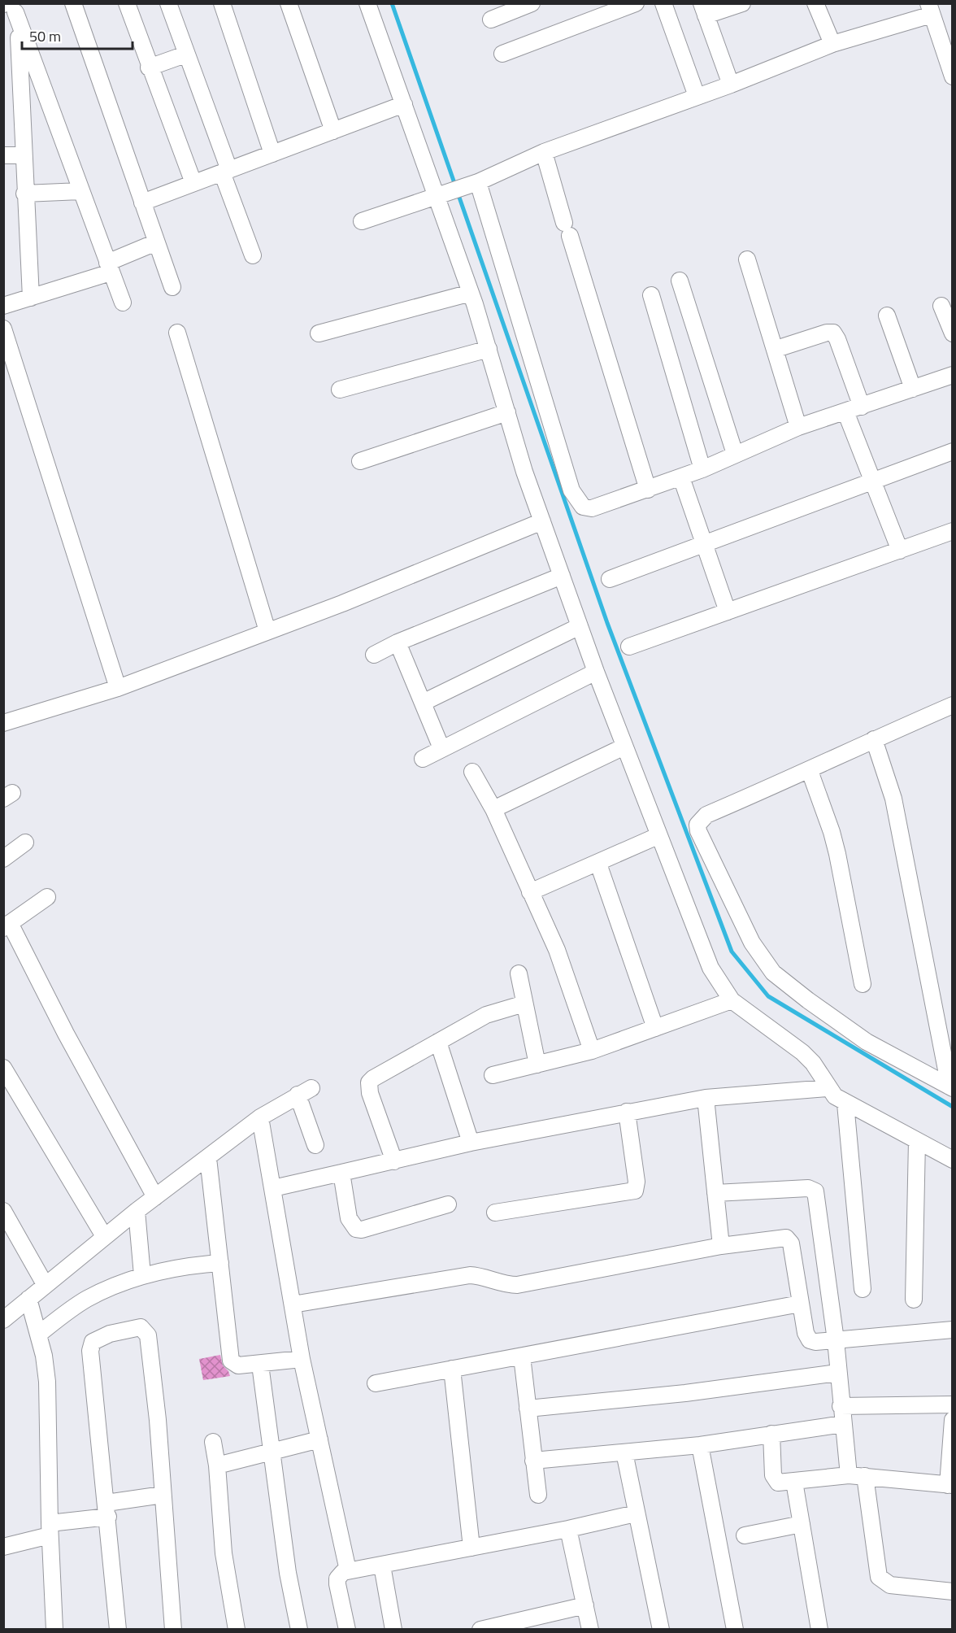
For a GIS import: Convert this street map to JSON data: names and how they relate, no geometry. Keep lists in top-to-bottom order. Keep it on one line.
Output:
{"scale_bar":"50 m"}
